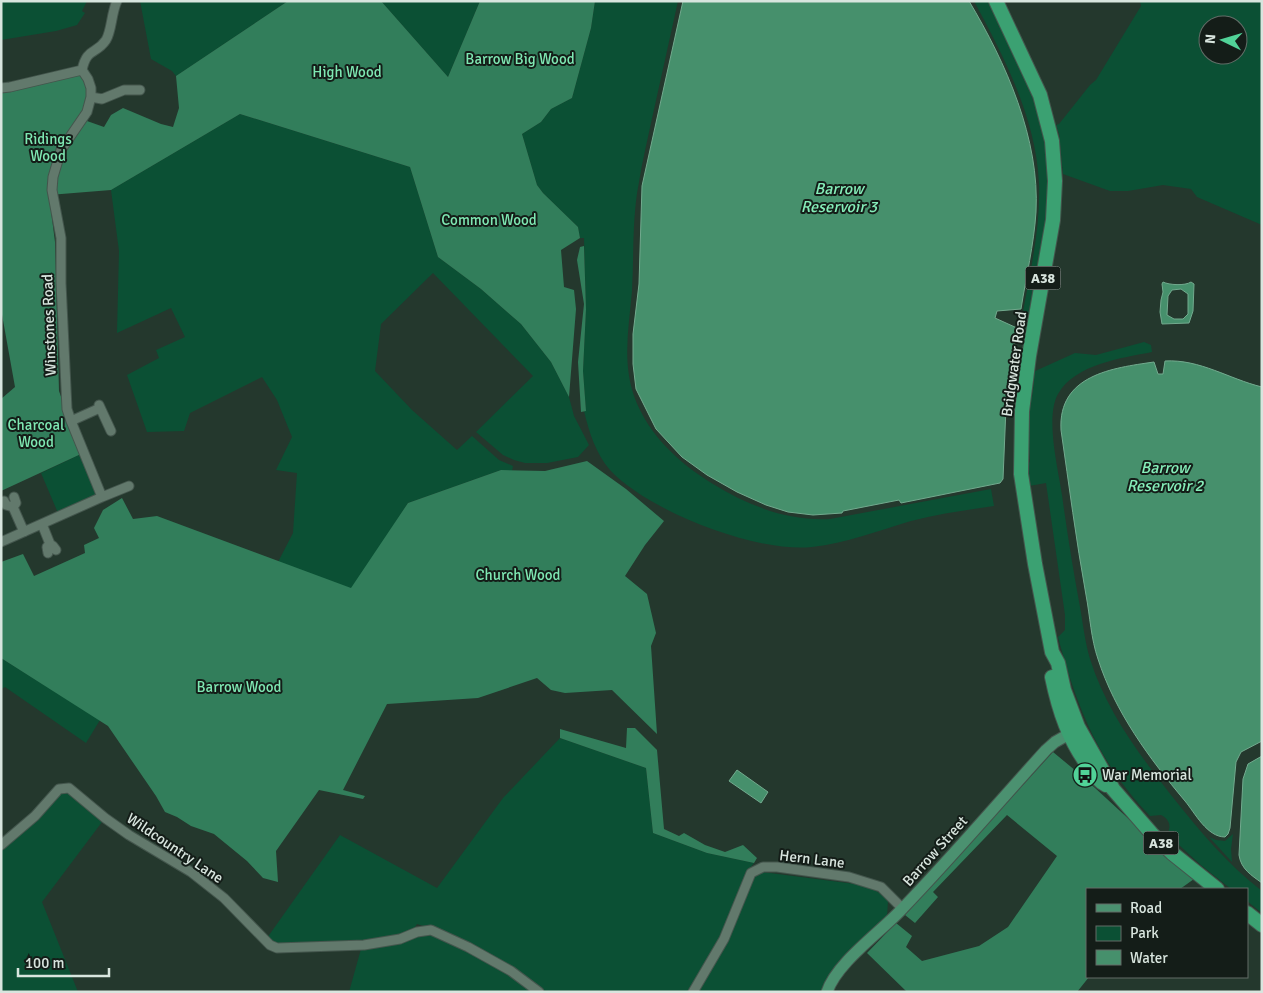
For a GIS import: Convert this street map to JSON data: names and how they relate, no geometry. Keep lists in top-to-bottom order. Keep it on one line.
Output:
{"streets":{"highway":["A38","Bridgwater Road"],"main road":["Barrow Street"],"street":["Winstones Road","Wildcountry Lane","Hern Lane"]},"crossings":[["Bridgwater Road","Barrow Street"],["Barrow Street","Hern Lane"]],"water":["Barrow Reservoir 3","Barrow Reservoir 2"],"parks":["Barrow Big Wood","High Wood","Ridings Wood","Common Wood","Charcoal Wood","Church Wood","Barrow Wood"],"places":{"bus stop":["War Memorial"]},"legend":["Road","Park","Water"],"scale_bar":"100 m","north":"left"}
